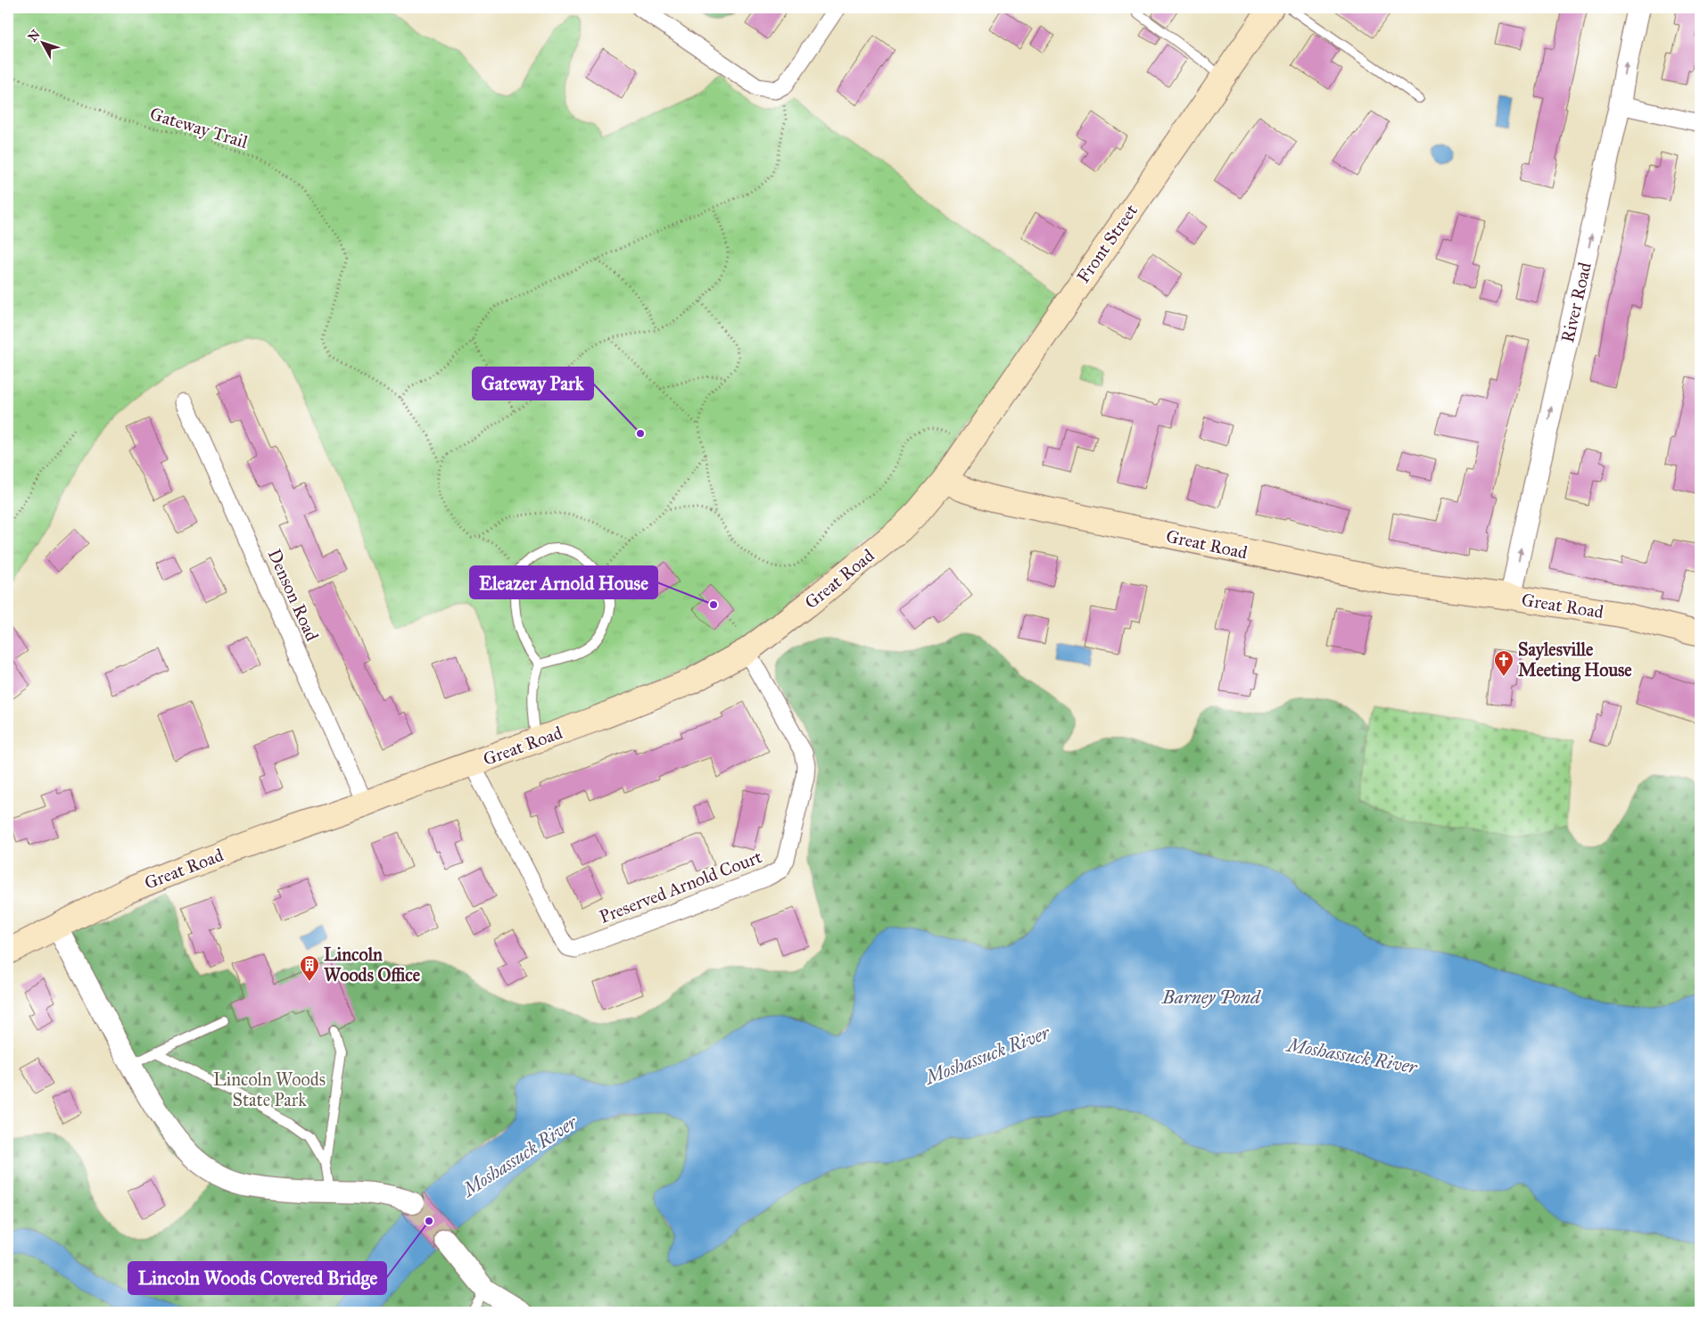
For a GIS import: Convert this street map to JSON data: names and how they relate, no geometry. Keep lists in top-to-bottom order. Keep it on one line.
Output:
{"streets":{"main road":["Front Street","Great Road"],"street":["River Road","Denson Road","Preserved Arnold Court"],"path":["Gateway Trail"]},"crossings":[["Front Street","Great Road"],["River Road","Great Road"],["Great Road","Denson Road"],["Great Road","Preserved Arnold Court"]],"one_way":["River Road"],"water":["Barney Pond","Moshassuck River"],"parks":["Lincoln Woods State Park"],"places":{"other":["Gateway Park","Eleazer Arnold House","Lincoln Woods Covered Bridge"],"church":["Saylesville Meeting House"],"building":["Lincoln Woods Office"]},"north":"top left"}
